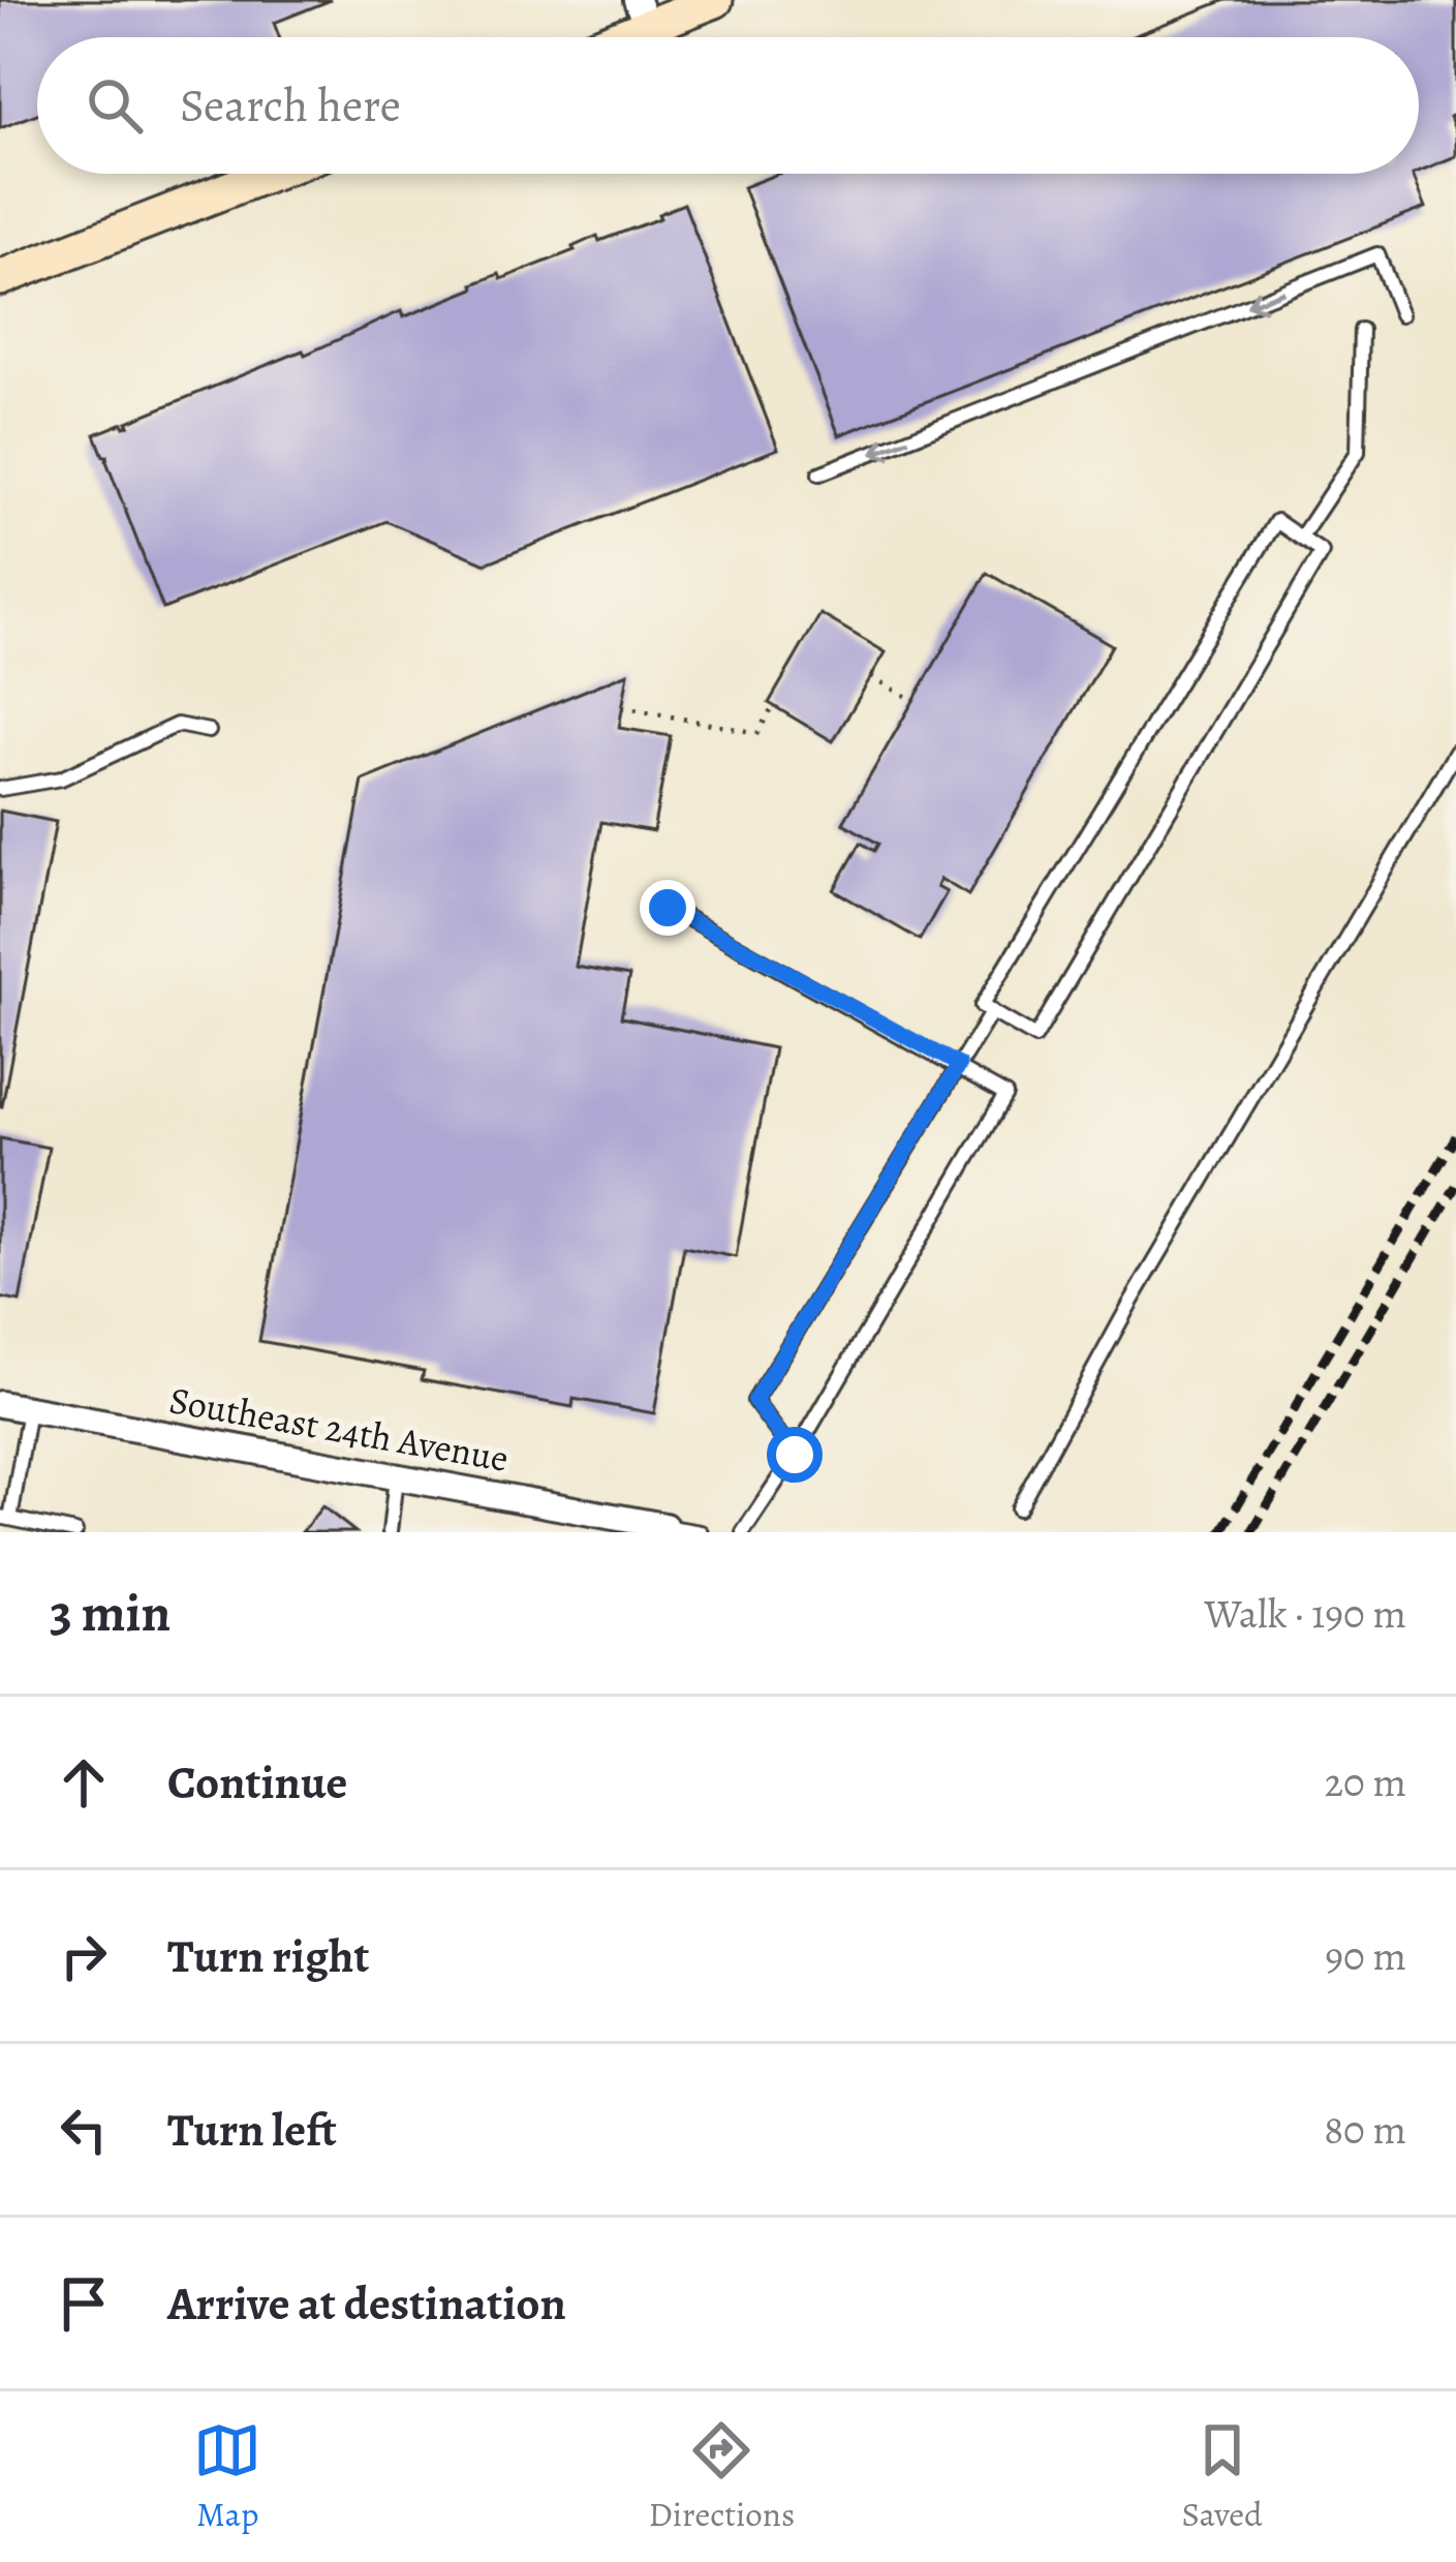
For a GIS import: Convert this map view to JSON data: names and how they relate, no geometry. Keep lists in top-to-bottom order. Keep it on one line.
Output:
{"streets":{"street":["Southeast 24th Avenue"]},"page":{"search":"Search here","heading":["3 min","Walk · 190 m"],"list":[["Continue","20 m"],["Turn right","90 m"],["Turn left","80 m"],"Arrive at destination"],"nav":["Map","Directions","Saved"]}}
